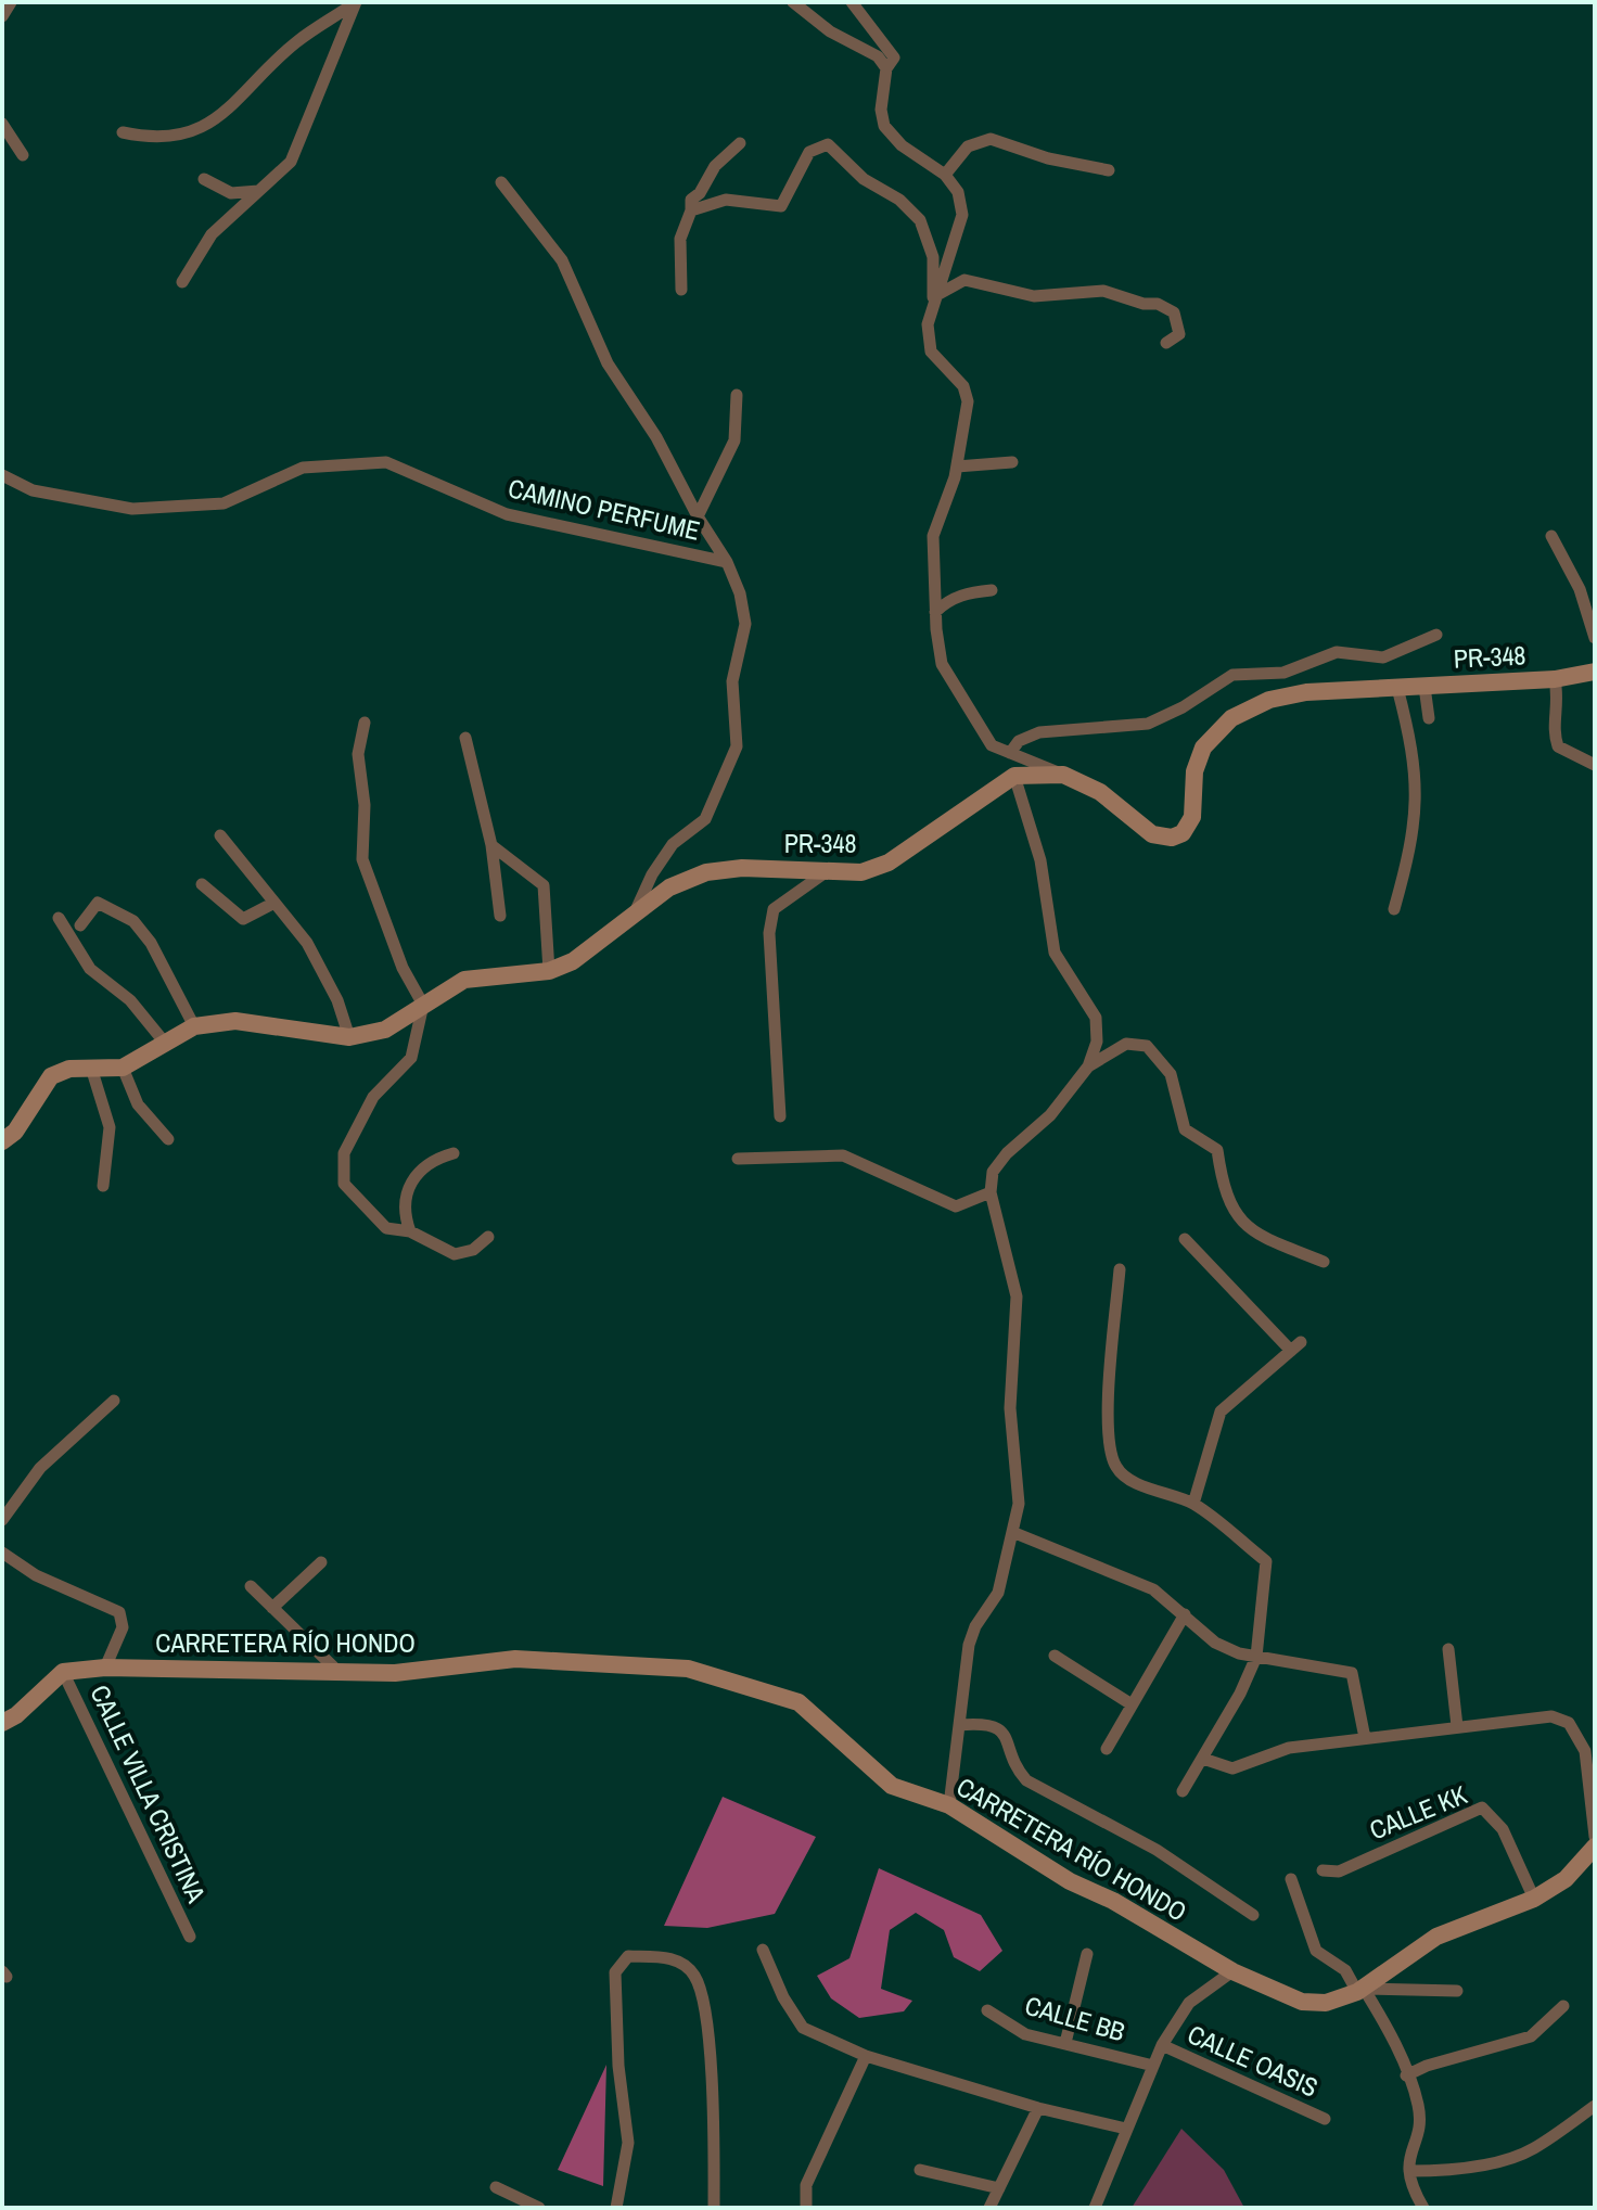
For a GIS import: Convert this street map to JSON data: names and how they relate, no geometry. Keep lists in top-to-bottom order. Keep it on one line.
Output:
{"streets":{"street":["CAMINO PERFUME","PR-348","CARRETERA RÍO HONDO","CALLE VILLA CRISTINA","CALLE KK","CALLE BB","CALLE OASIS"]},"crossings":[["CAMINO PERFUME","PR-348"],["CARRETERA RÍO HONDO","CALLE VILLA CRISTINA"],["CARRETERA RÍO HONDO","CALLE KK"]]}
